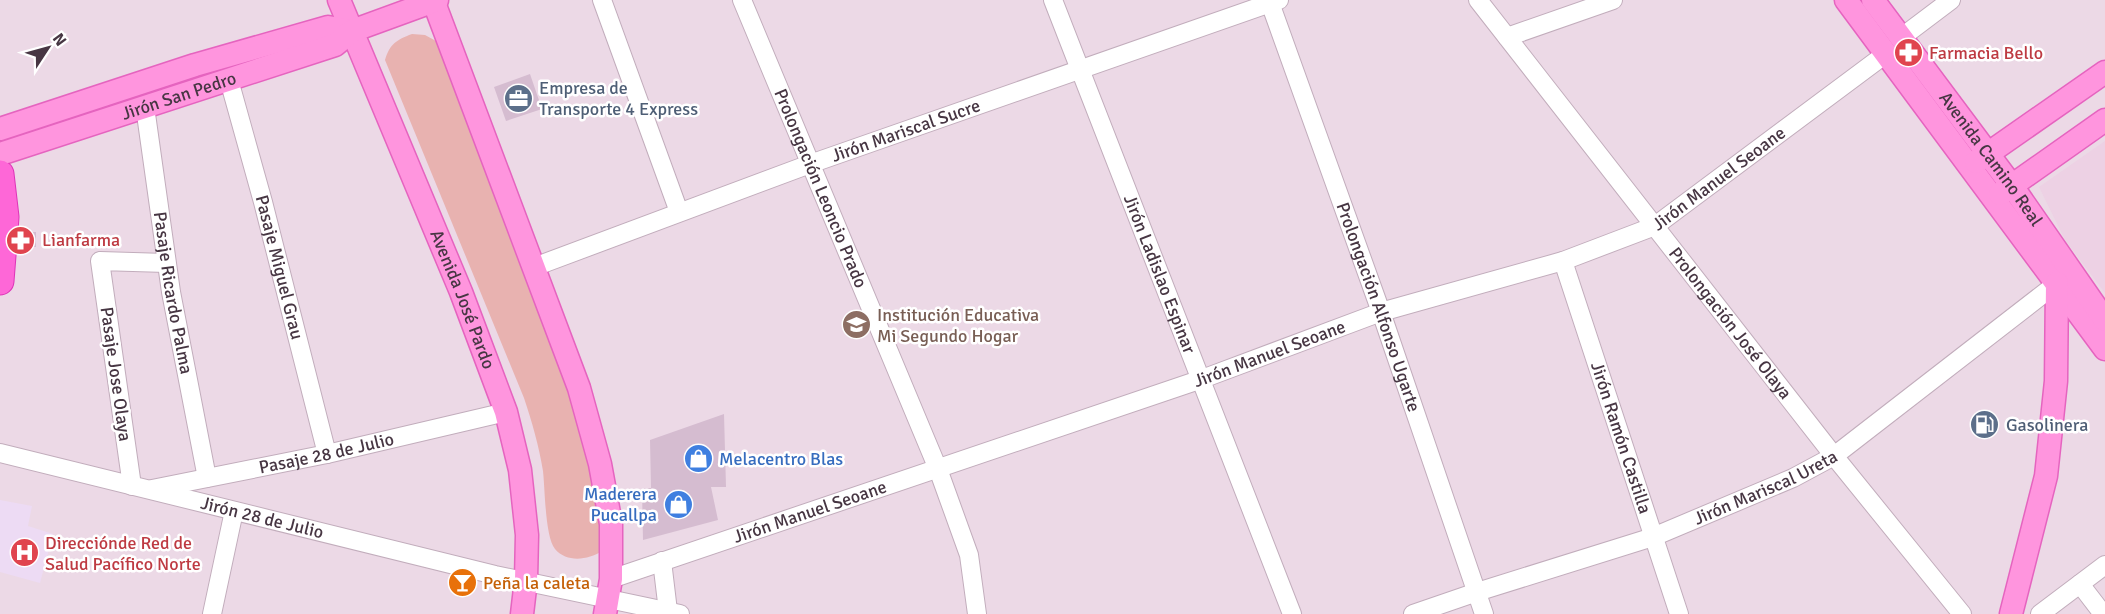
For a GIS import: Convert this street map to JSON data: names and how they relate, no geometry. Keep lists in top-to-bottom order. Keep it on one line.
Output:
{"streets":{"main road":["Jirón San Pedro","Avenida Camino Real","Avenida José Pardo"],"street":["Jirón Mariscal Sucre","Jirón Manuel Seoane","Prolongación Leoncio Prado","Pasaje Miguel Grau","Jirón Ladislao Espinar","Pasaje Ricardo Palma","Prolongación Alfonso Ugarte","Prolongación José Olaya","Pasaje Jose Olaya","Jirón Ramón Castilla","Pasaje 28 de Julio","Jirón Mariscal Ureta","Jirón 28 de Julio"]},"crossings":[["Jirón San Pedro","Pasaje Miguel Grau"],["Jirón San Pedro","Pasaje Ricardo Palma"],["Jirón San Pedro","Avenida José Pardo"],["Jirón Mariscal Sucre","Prolongación Leoncio Prado"],["Jirón Mariscal Sucre","Jirón Ladislao Espinar"],["Jirón Mariscal Sucre","Prolongación Alfonso Ugarte"],["Avenida Camino Real","Jirón Manuel Seoane"],["Avenida Camino Real","Jirón Mariscal Ureta"],["Jirón Manuel Seoane","Prolongación Leoncio Prado"],["Jirón Manuel Seoane","Jirón Ladislao Espinar"],["Jirón Manuel Seoane","Prolongación Alfonso Ugarte"],["Jirón Manuel Seoane","Prolongación José Olaya"],["Jirón Manuel Seoane","Jirón Ramón Castilla"],["Jirón Manuel Seoane","Jirón 28 de Julio"],["Pasaje Miguel Grau","Pasaje 28 de Julio"],["Pasaje Ricardo Palma","Pasaje Jose Olaya"],["Pasaje Ricardo Palma","Pasaje 28 de Julio"],["Avenida José Pardo","Pasaje 28 de Julio"],["Avenida José Pardo","Jirón 28 de Julio"],["Prolongación Alfonso Ugarte","Jirón Mariscal Ureta"],["Prolongación José Olaya","Jirón Mariscal Ureta"],["Pasaje Jose Olaya","Pasaje 28 de Julio"],["Pasaje Jose Olaya","Jirón 28 de Julio"],["Jirón Ramón Castilla","Jirón Mariscal Ureta"],["Pasaje 28 de Julio","Jirón 28 de Julio"]],"places":{"pharmacy":["Farmacia Bello","Lianfarma"],"office":["Empresa de Transporte 4 Express"],"school or university":["Institución Educativa Mi Segundo Hogar"],"fuel station":["Gasolinera"],"shop":["Melacentro Blas","Maderera Pucallpa"],"hospital":["Direcciónde Red de Salud Pacífico Norte"],"bar":["Peña la caleta"]},"north":"top right"}
